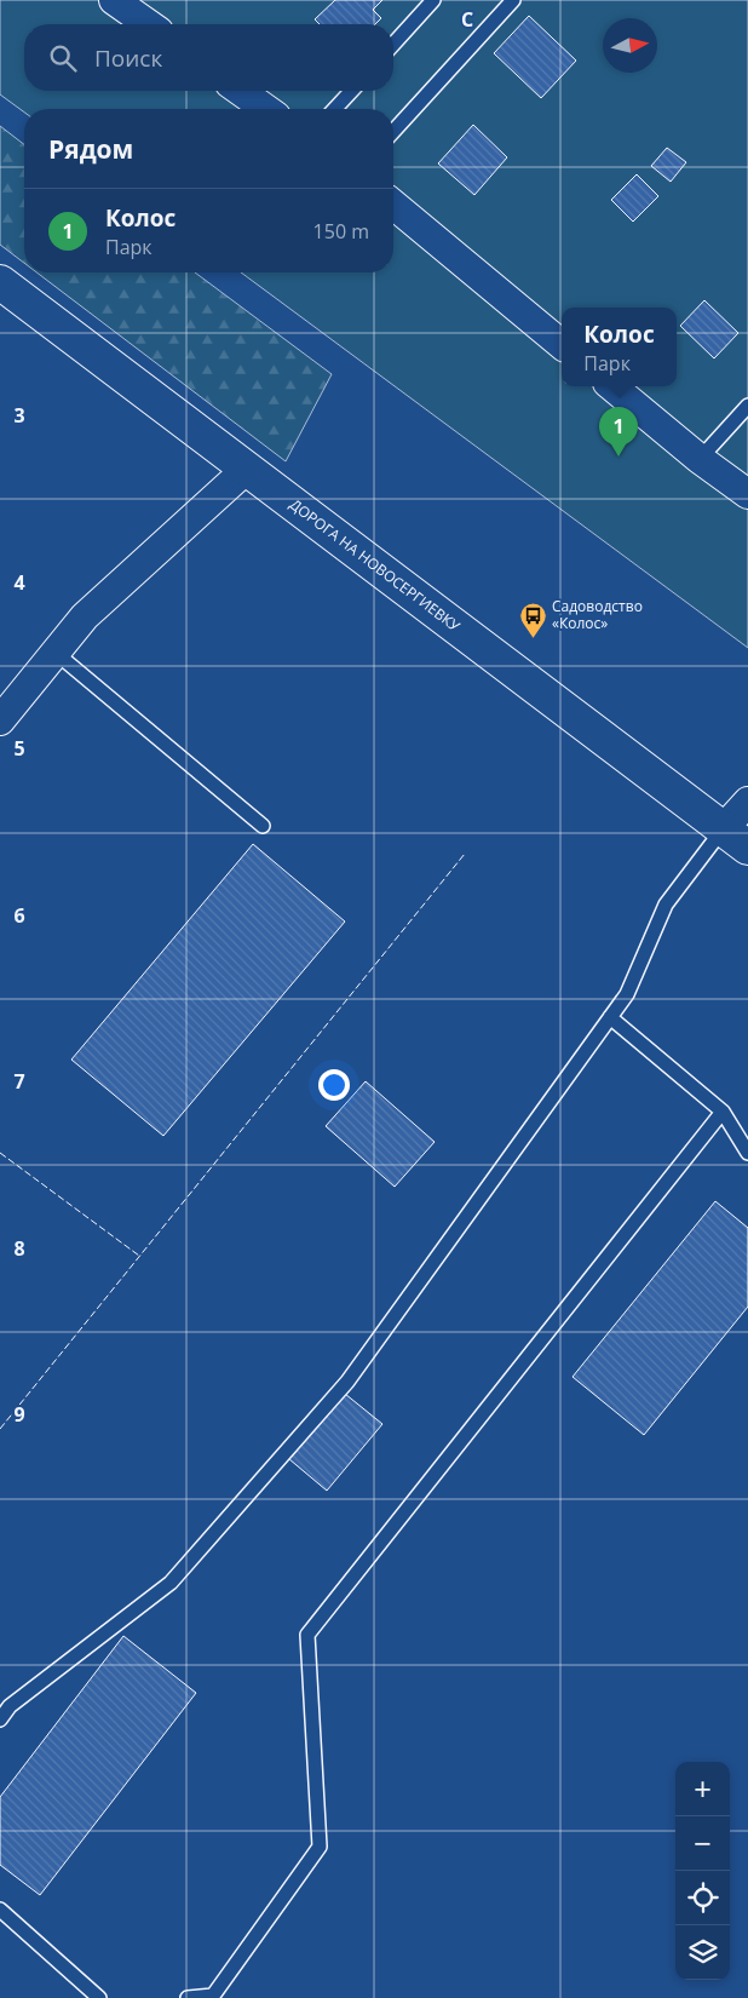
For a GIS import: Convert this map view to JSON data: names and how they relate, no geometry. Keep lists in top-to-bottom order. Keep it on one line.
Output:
{"streets":{"street":["ДОРОГА НА НОВОСЕРГИЕВКУ"]},"places":{"bus stop":["Садоводство «Колос»"]},"north":"right","page":{"search":"Поиск","heading":"Рядом","list":[{"mark":"1","name":"Колос","note":"Парк","value":"150 m"}],"popup":["Колос","Парк"],"pins":"1","map_buttons":["+","−"]},"grid":{"columns":["C"],"rows":["3","4","5","6","7","8","9"]}}
